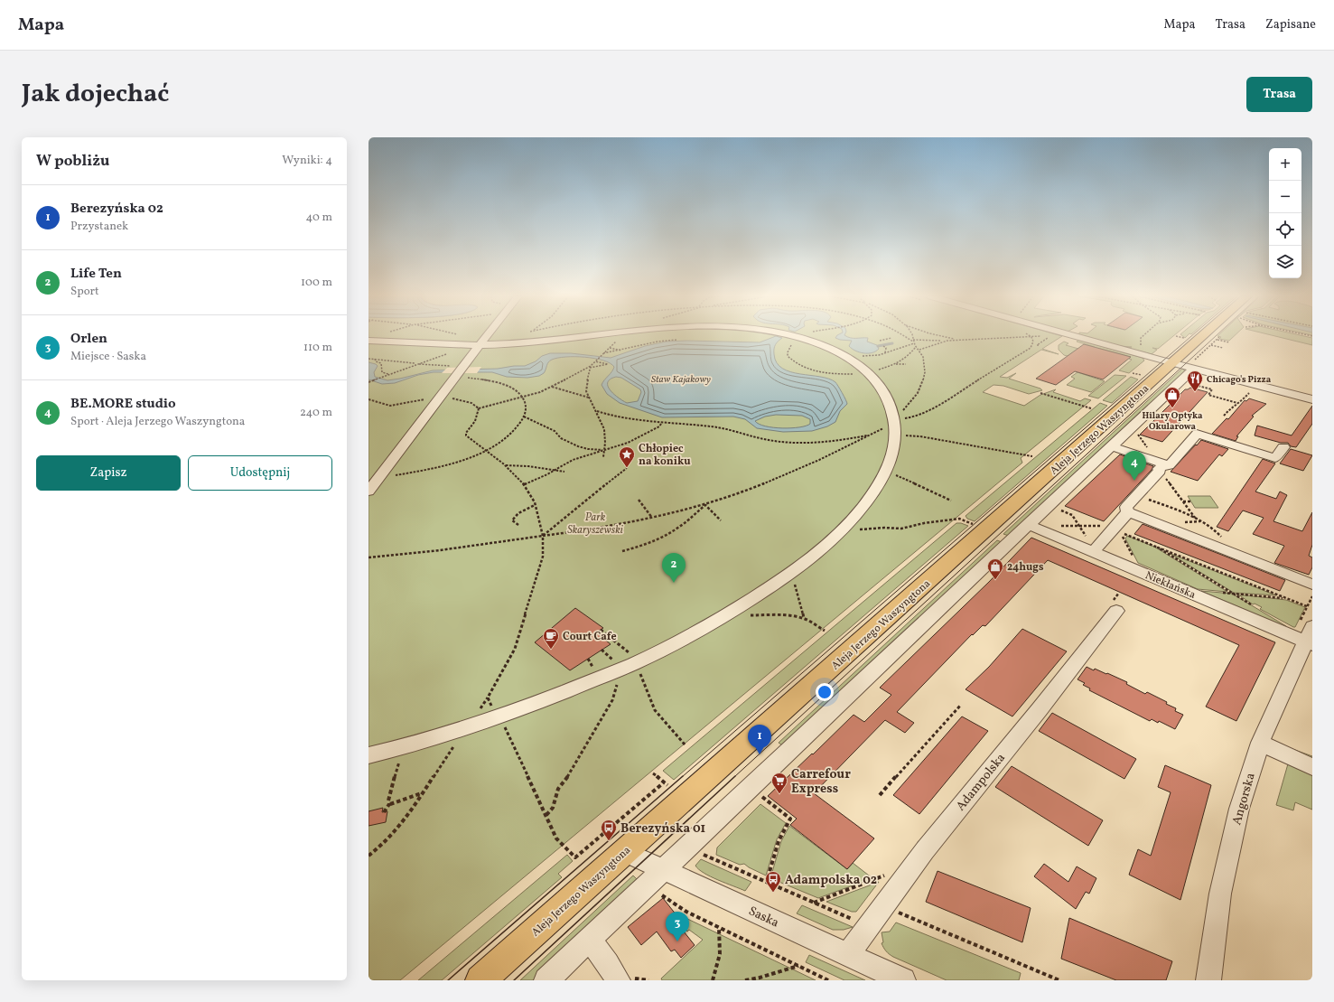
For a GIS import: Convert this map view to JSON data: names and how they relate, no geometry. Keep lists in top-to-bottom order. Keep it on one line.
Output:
{"streets":{"main road":["Aleja Jerzego Waszyngtona"],"street":["Niekłańska","Adampolska","Angorska","Saska"]},"crossings":[["Aleja Jerzego Waszyngtona","Niekłańska"],["Aleja Jerzego Waszyngtona","Saska"],["Niekłańska","Angorska"],["Adampolska","Saska"]],"water":["Staw Kajakowy"],"parks":["Park Skaryszewski"],"places":{"restaurant":["Chicago's Pizza"],"shop":["Hilary Optyka Okularowa","24hugs"],"place":["Chłopiec na koniku"],"cafe":["Court Cafe"],"supermarket":["Carrefour Express"],"bus stop":["Berezyńska 01","Adampolska 02"]},"page":{"header":"Mapa","nav":["Mapa","Trasa","Zapisane"],"title":"Jak dojechać","buttons":["Trasa",["Zapisz","Udostępnij"]],"heading":["W pobliżu","Wyniki: 4"],"map_buttons":["+","−"],"list":[{"mark":"1","name":"Berezyńska 02","note":"Przystanek","value":"40 m"},{"mark":"2","name":"Life Ten","note":"Sport","value":"100 m"},{"mark":"3","name":"Orlen","note":"Miejsce · Saska","value":"110 m"},{"mark":"4","name":"BE.MORE studio","note":"Sport · Aleja Jerzego Waszyngtona","value":"240 m"}],"pins":["4","2","1","3"]}}
